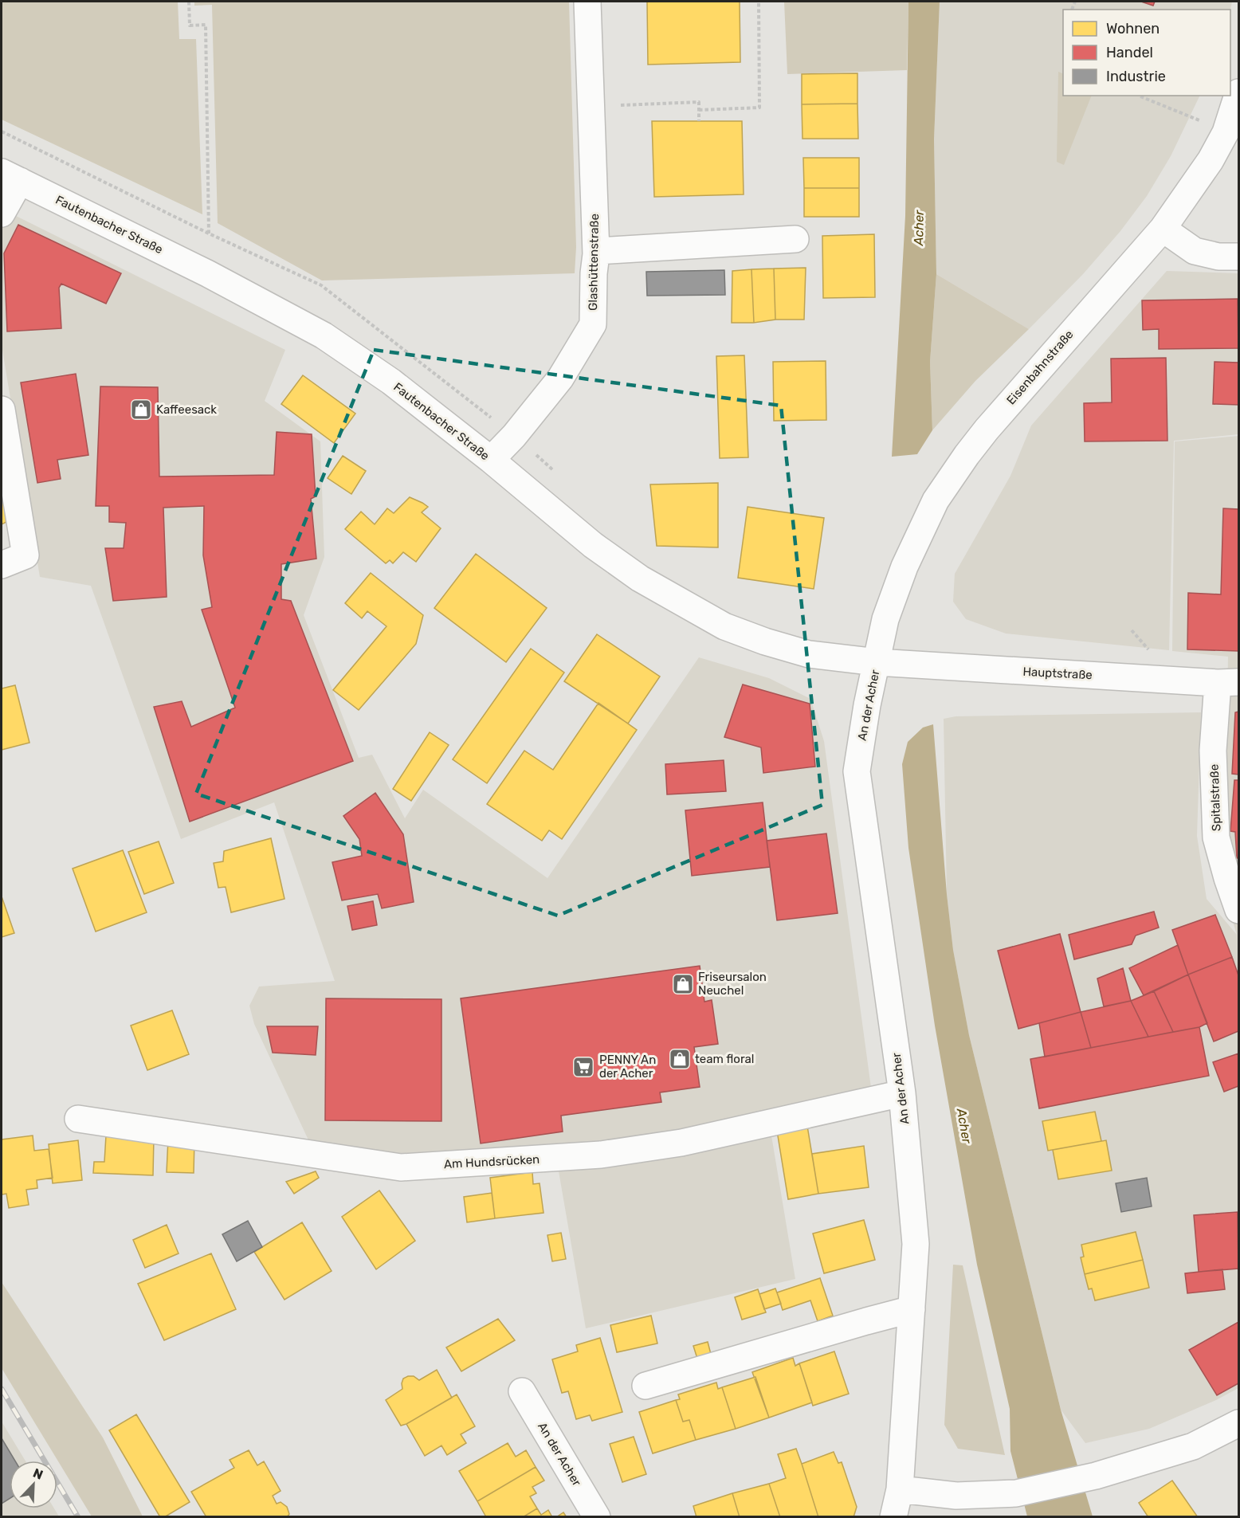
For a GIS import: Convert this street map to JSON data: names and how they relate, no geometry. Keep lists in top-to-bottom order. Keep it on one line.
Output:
{"streets":{"street":["Fautenbacher Straße","Glashüttenstraße","Eisenbahnstraße","Hauptstraße","An der Acher","Spitalstraße","Am Hundsrücken"]},"crossings":[["Fautenbacher Straße","Glashüttenstraße"],["Fautenbacher Straße","Eisenbahnstraße"],["Fautenbacher Straße","Hauptstraße"],["Fautenbacher Straße","An der Acher"],["Eisenbahnstraße","Hauptstraße"],["Eisenbahnstraße","An der Acher"],["Hauptstraße","An der Acher"],["Hauptstraße","Spitalstraße"],["An der Acher","Am Hundsrücken"]],"water":["Acher"],"places":{"shop":["Kaffeesack","Friseursalon Neuchel","team floral"],"supermarket":["PENNY An der Acher"]},"legend":["Wohnen","Handel","Industrie"],"north":"top right"}
